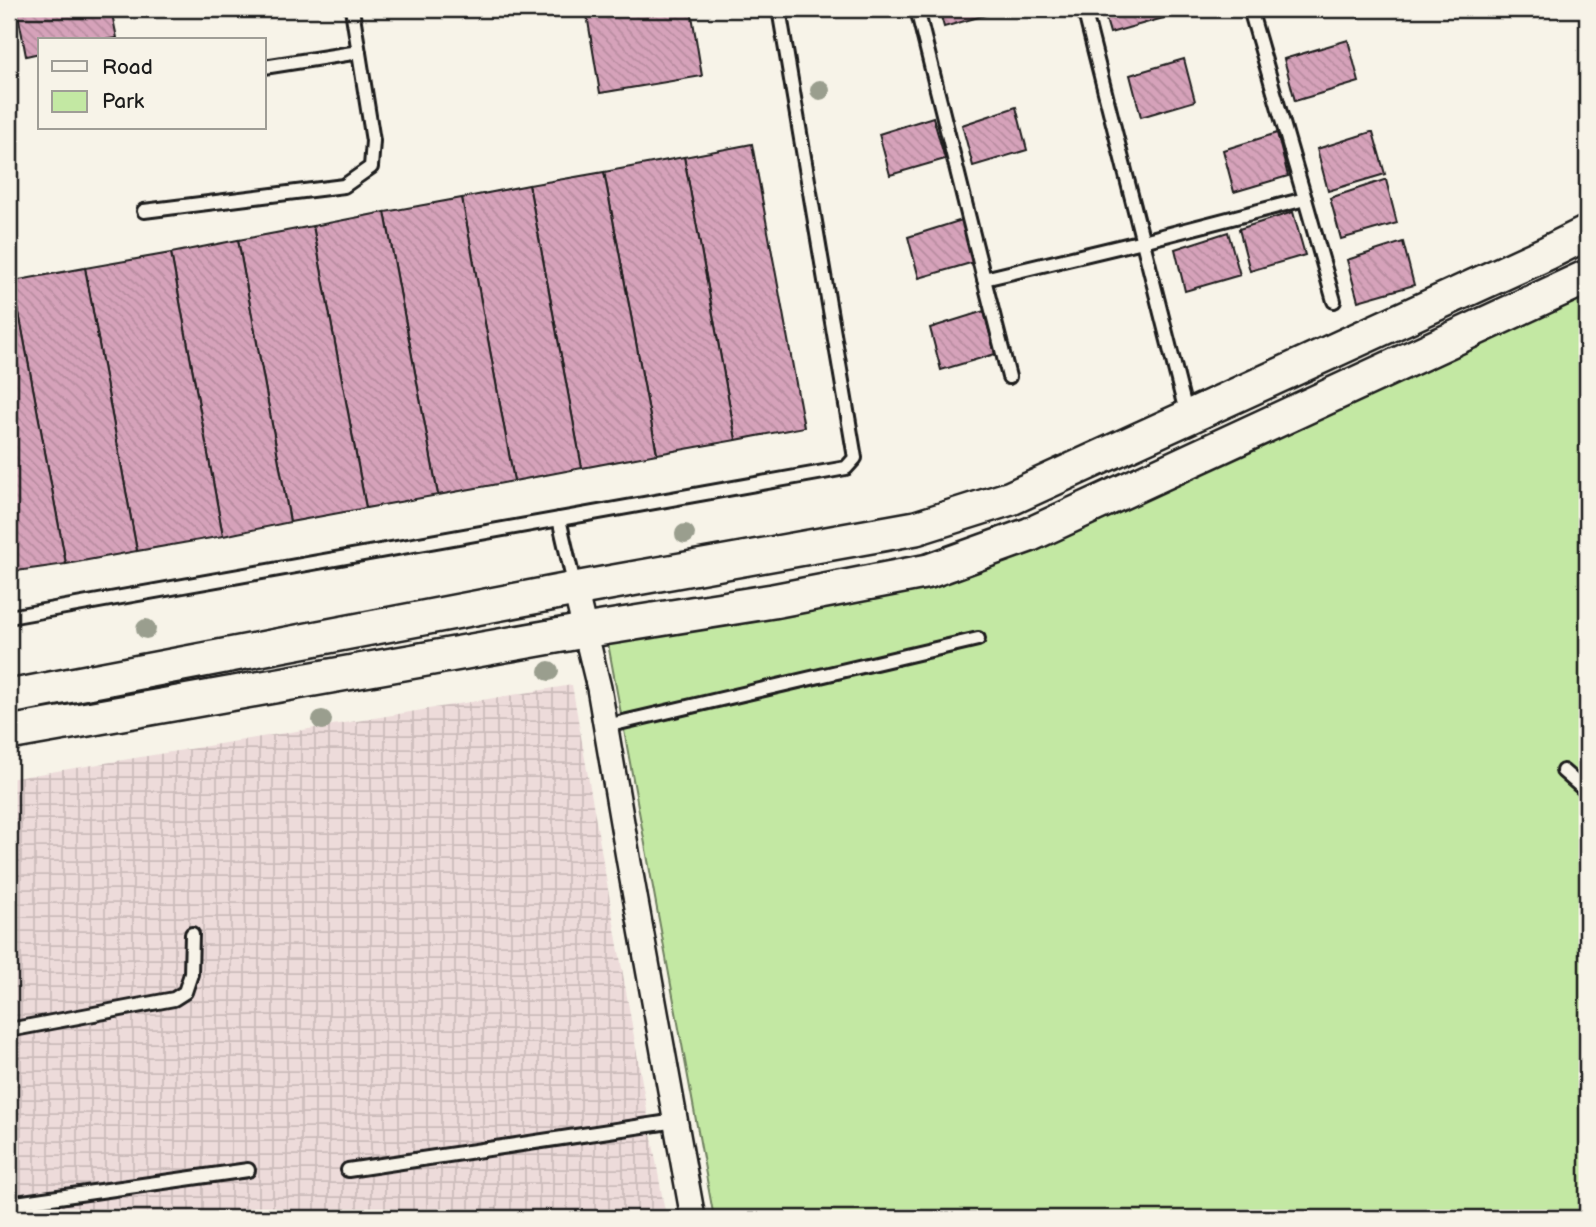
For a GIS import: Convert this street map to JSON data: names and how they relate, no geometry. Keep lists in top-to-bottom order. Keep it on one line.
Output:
{"legend":["Road","Park"]}
